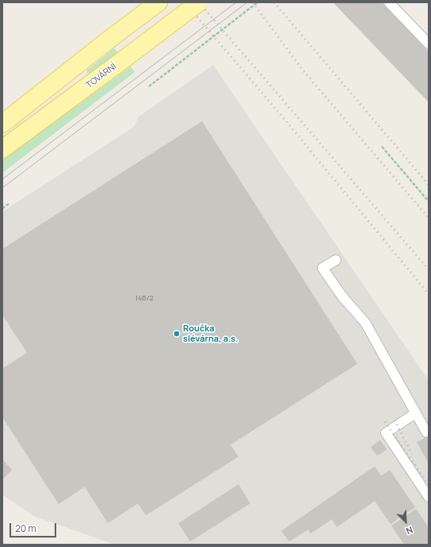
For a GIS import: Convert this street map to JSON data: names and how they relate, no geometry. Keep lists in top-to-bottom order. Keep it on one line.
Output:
{"streets":{"main road":["TOVÁRNÍ"]},"places":["Roučka slévárna, a.s."],"house_numbers":["146/2"],"scale_bar":"20 m","north":"bottom right"}
